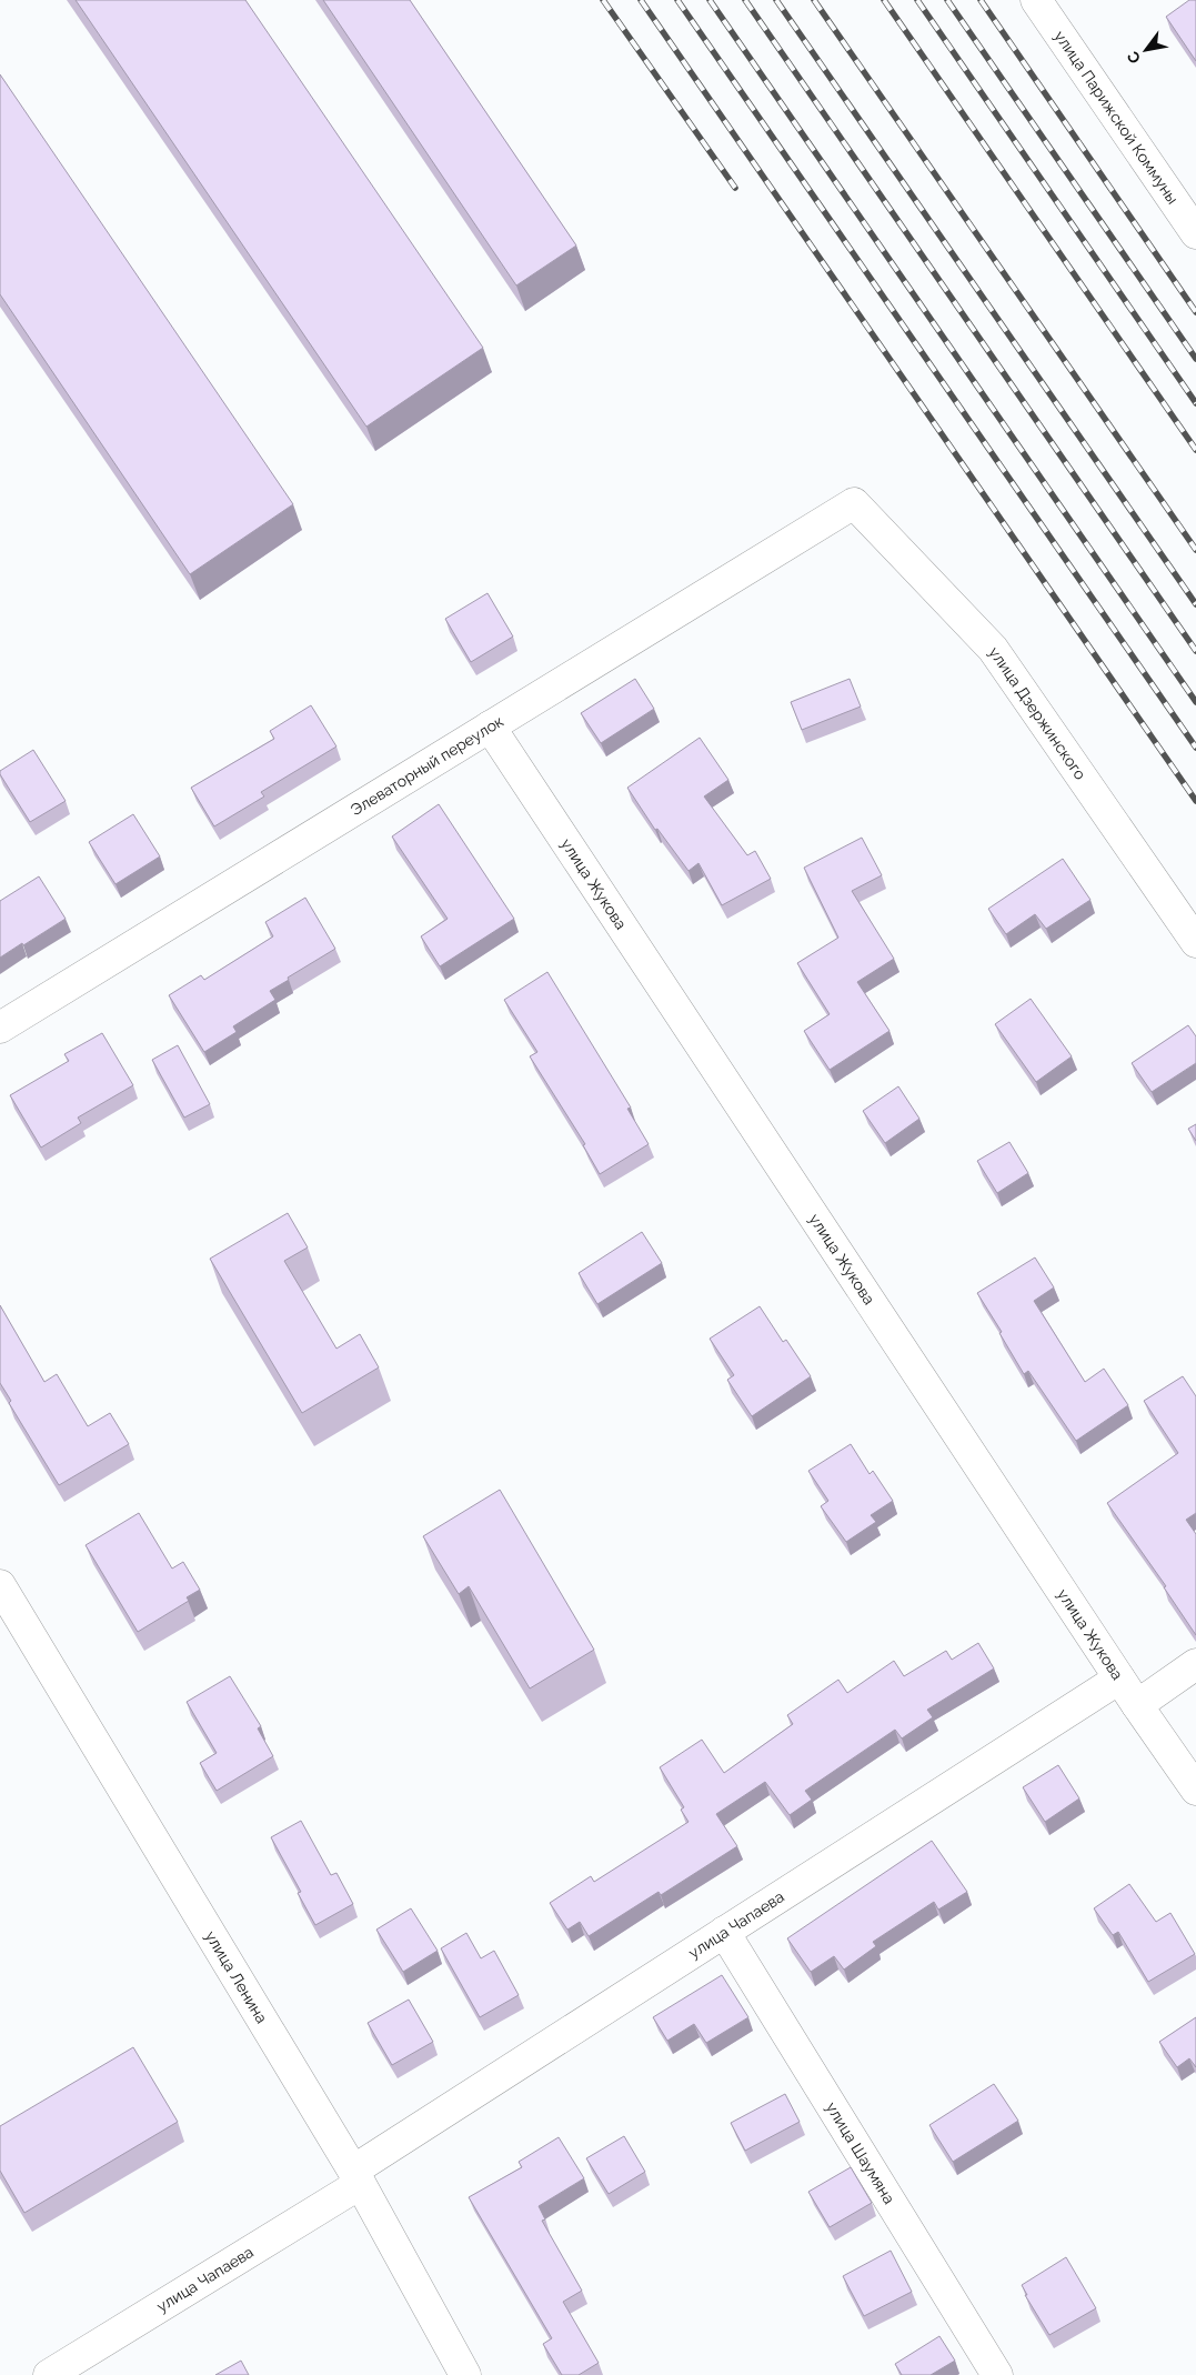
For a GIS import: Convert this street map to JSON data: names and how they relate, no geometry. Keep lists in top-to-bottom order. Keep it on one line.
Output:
{"streets":{"street":["улица Парижской Коммуны","улица Дзержинского","Элеваторный переулок","улица Жукова","улица Чапаева","улица Ленина","улица Шаумяна"]},"crossings":[["улица Дзержинского","Элеваторный переулок"],["Элеваторный переулок","улица Жукова"],["улица Жукова","улица Чапаева"],["улица Чапаева","улица Ленина"],["улица Чапаева","улица Шаумяна"]],"north":"bottom left"}
